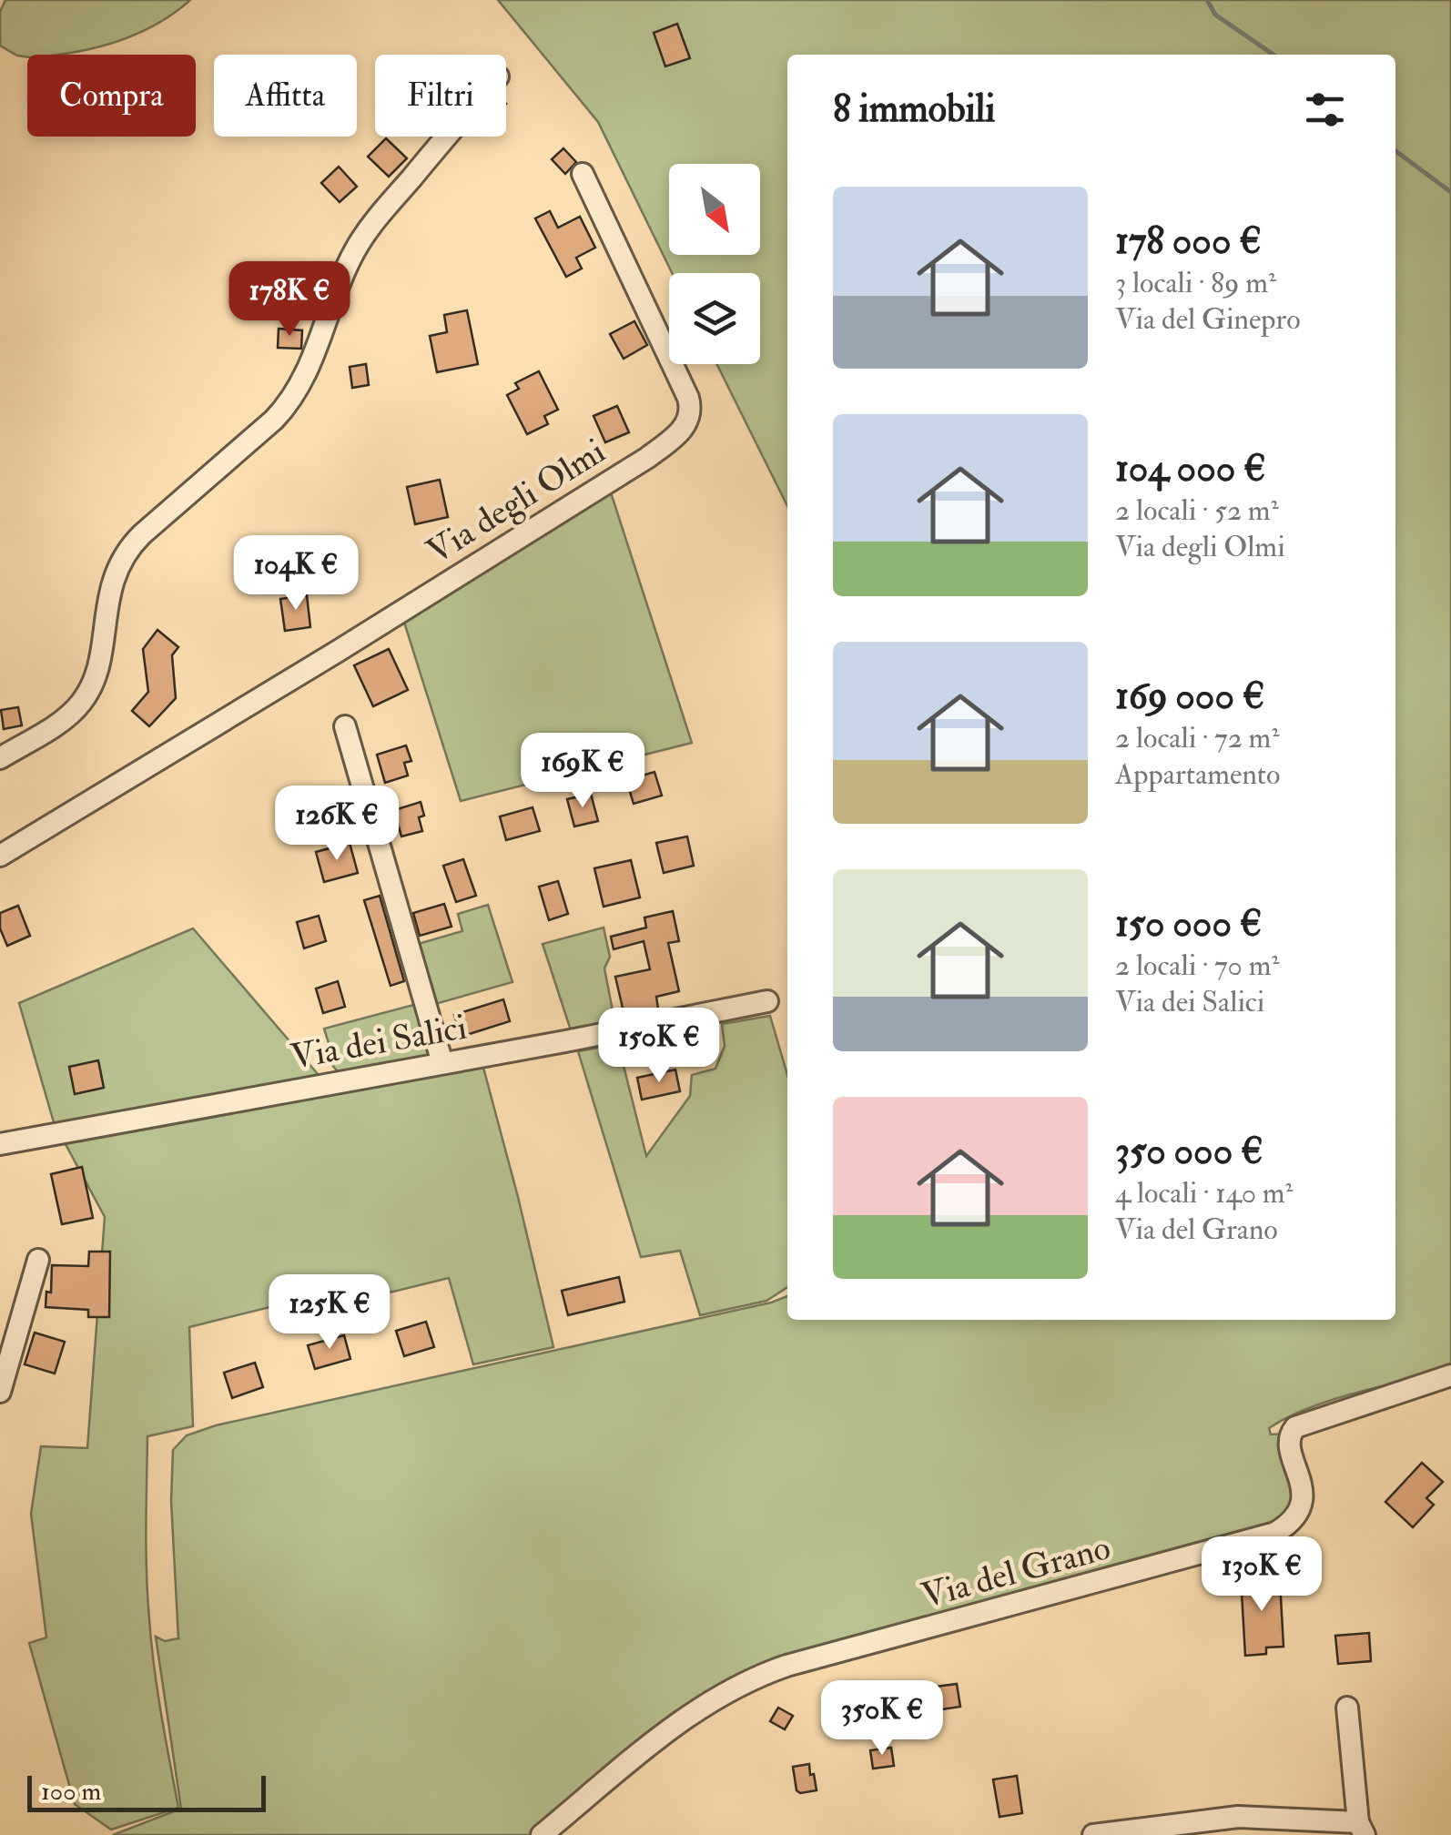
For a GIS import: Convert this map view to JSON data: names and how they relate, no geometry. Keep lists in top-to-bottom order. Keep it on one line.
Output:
{"streets":{"street":["Via degli Olmi","Via dei Salici","Via del Grano"]},"scale_bar":"100 m","north":"bottom right","page":{"chip":["Compra","Affitta","Filtri"],"heading":"8 immobili","list":[{"name":"178 000 €","note":"3 locali · 89 m² · Via del Ginepro"},{"name":"104 000 €","note":"2 locali · 52 m² · Via degli Olmi"},{"name":"169 000 €","note":"2 locali · 72 m² · Appartamento"},{"name":"150 000 €","note":"2 locali · 70 m² · Via dei Salici"},{"name":"350 000 €","note":"4 locali · 140 m² · Via del Grano"}],"price":["178K €","104K €","169K €","126K €","150K €","125K €","130K €","350K €"],"scale":"100 m"}}
